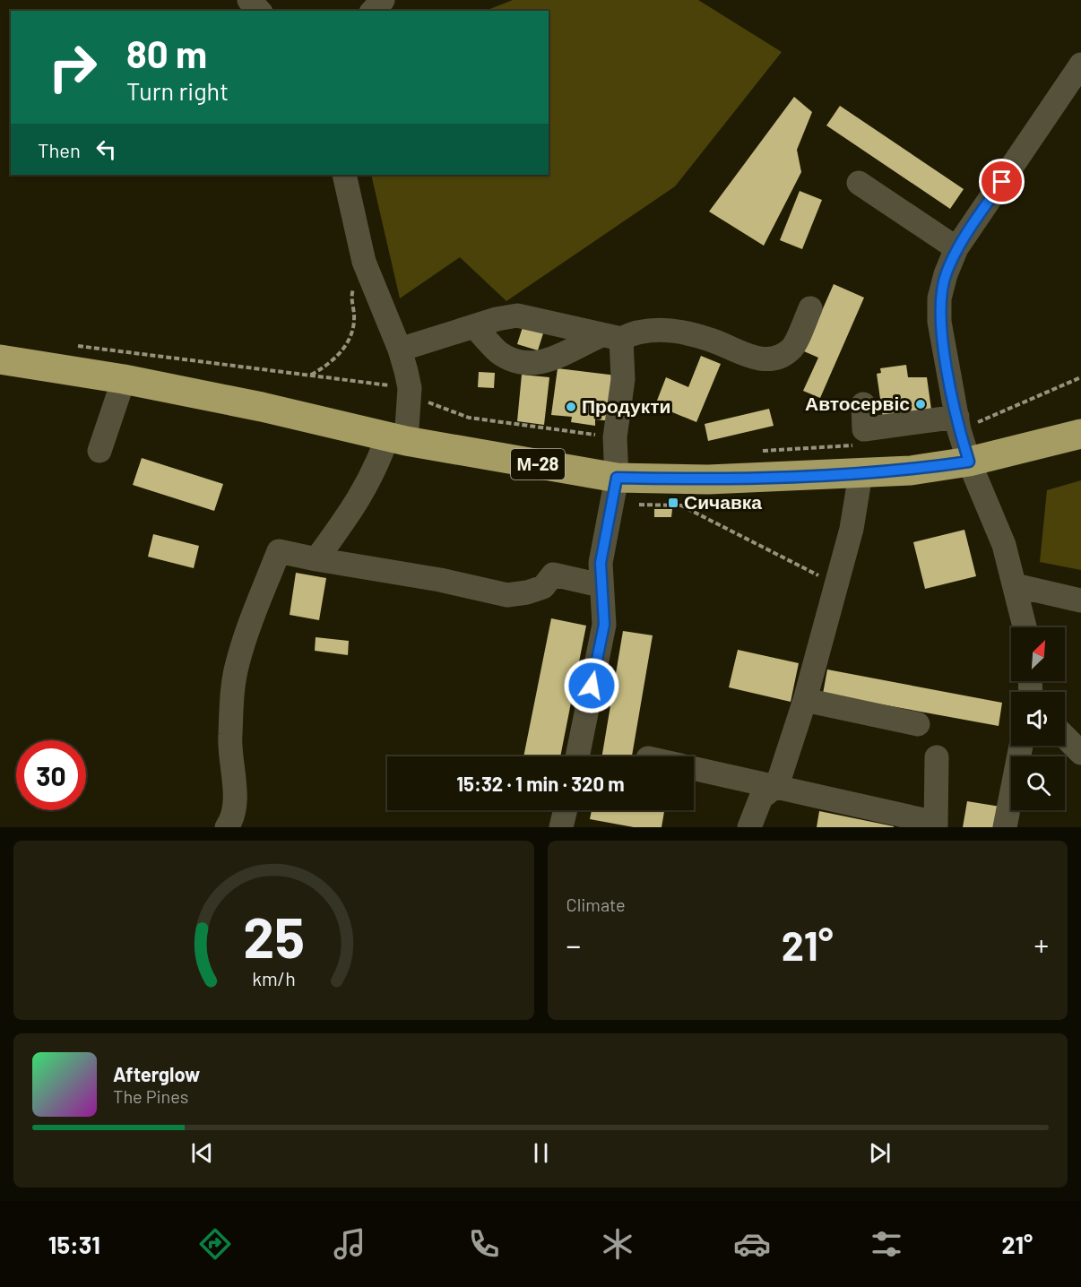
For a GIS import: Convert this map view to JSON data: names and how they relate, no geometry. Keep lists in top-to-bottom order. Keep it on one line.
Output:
{"streets":{"highway":["М-28"]},"places":{"other":["Автосервіс","Продукти"],"transit":["Сичавка"]},"north":"top right","page":{"turn":["80 m","Turn right"],"then":"Then","limit":"30","trip":"15:32 · 1 min · 320 m","tile":"Climate","heat":["−","21°","+"],"song":["Afterglow","The Pines"],"tabs":["15:31","21°"],"gauge":["25","km/h"]}}
